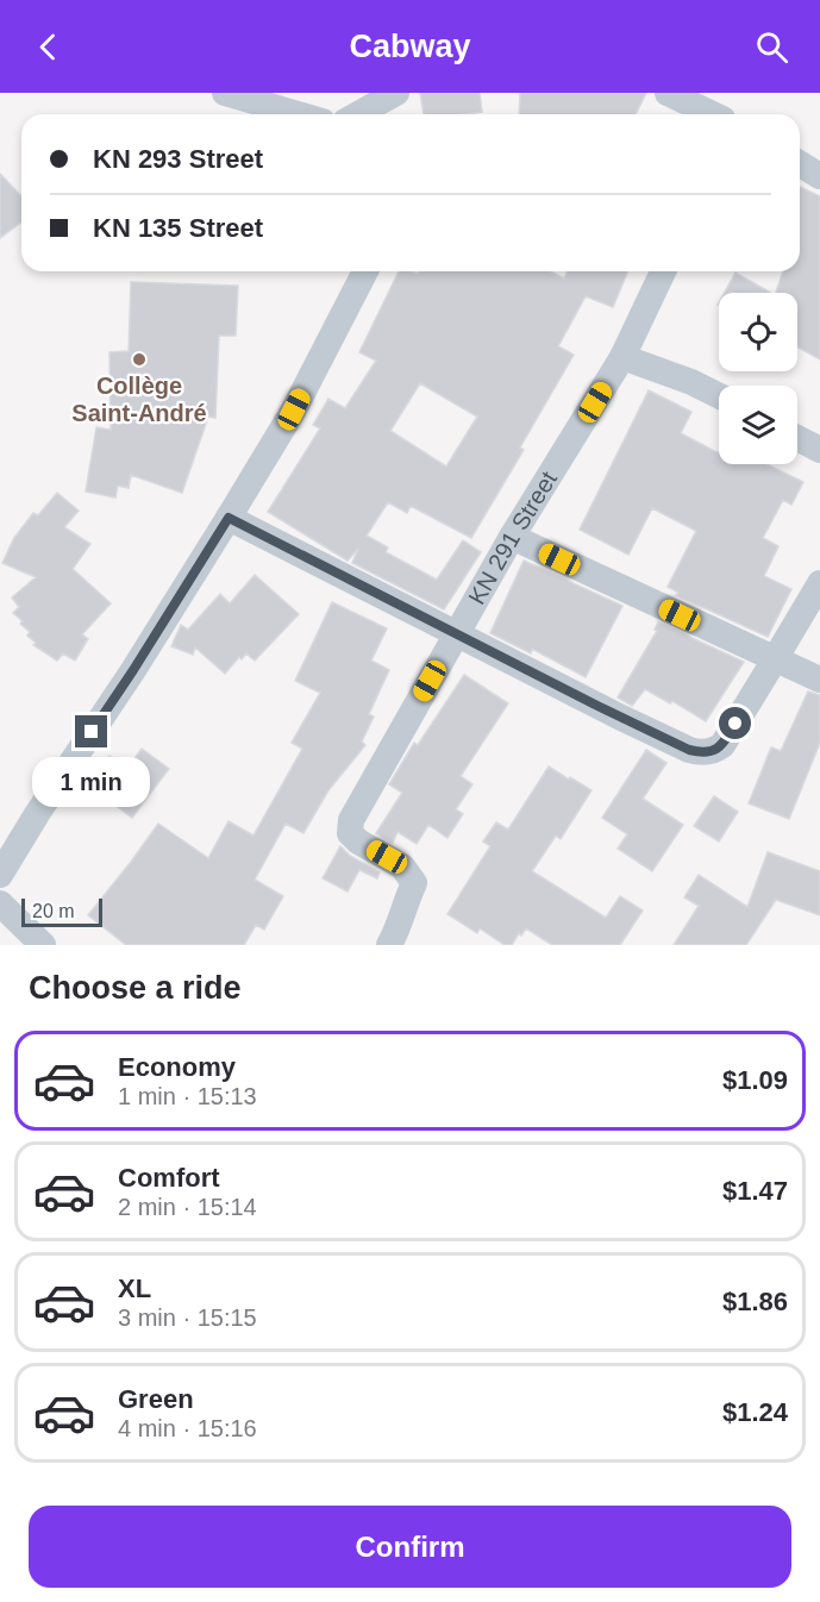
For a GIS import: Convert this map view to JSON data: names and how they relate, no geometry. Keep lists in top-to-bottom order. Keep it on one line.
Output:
{"streets":{"street":["KN 291 Street"]},"places":["Collège Saint-André"],"scale_bar":"20 m","page":{"header":"Cabway","banner":["KN 293 Street","KN 135 Street"],"bubble":"1 min","scale":"20 m","heading":"Choose a ride","list":[{"name":"Economy","note":"1 min · 15:13","value":"$1.09"},{"name":"Comfort","note":"2 min · 15:14","value":"$1.47"},{"name":"XL","note":"3 min · 15:15","value":"$1.86"},{"name":"Green","note":"4 min · 15:16","value":"$1.24"}],"buttons":"Confirm"}}
